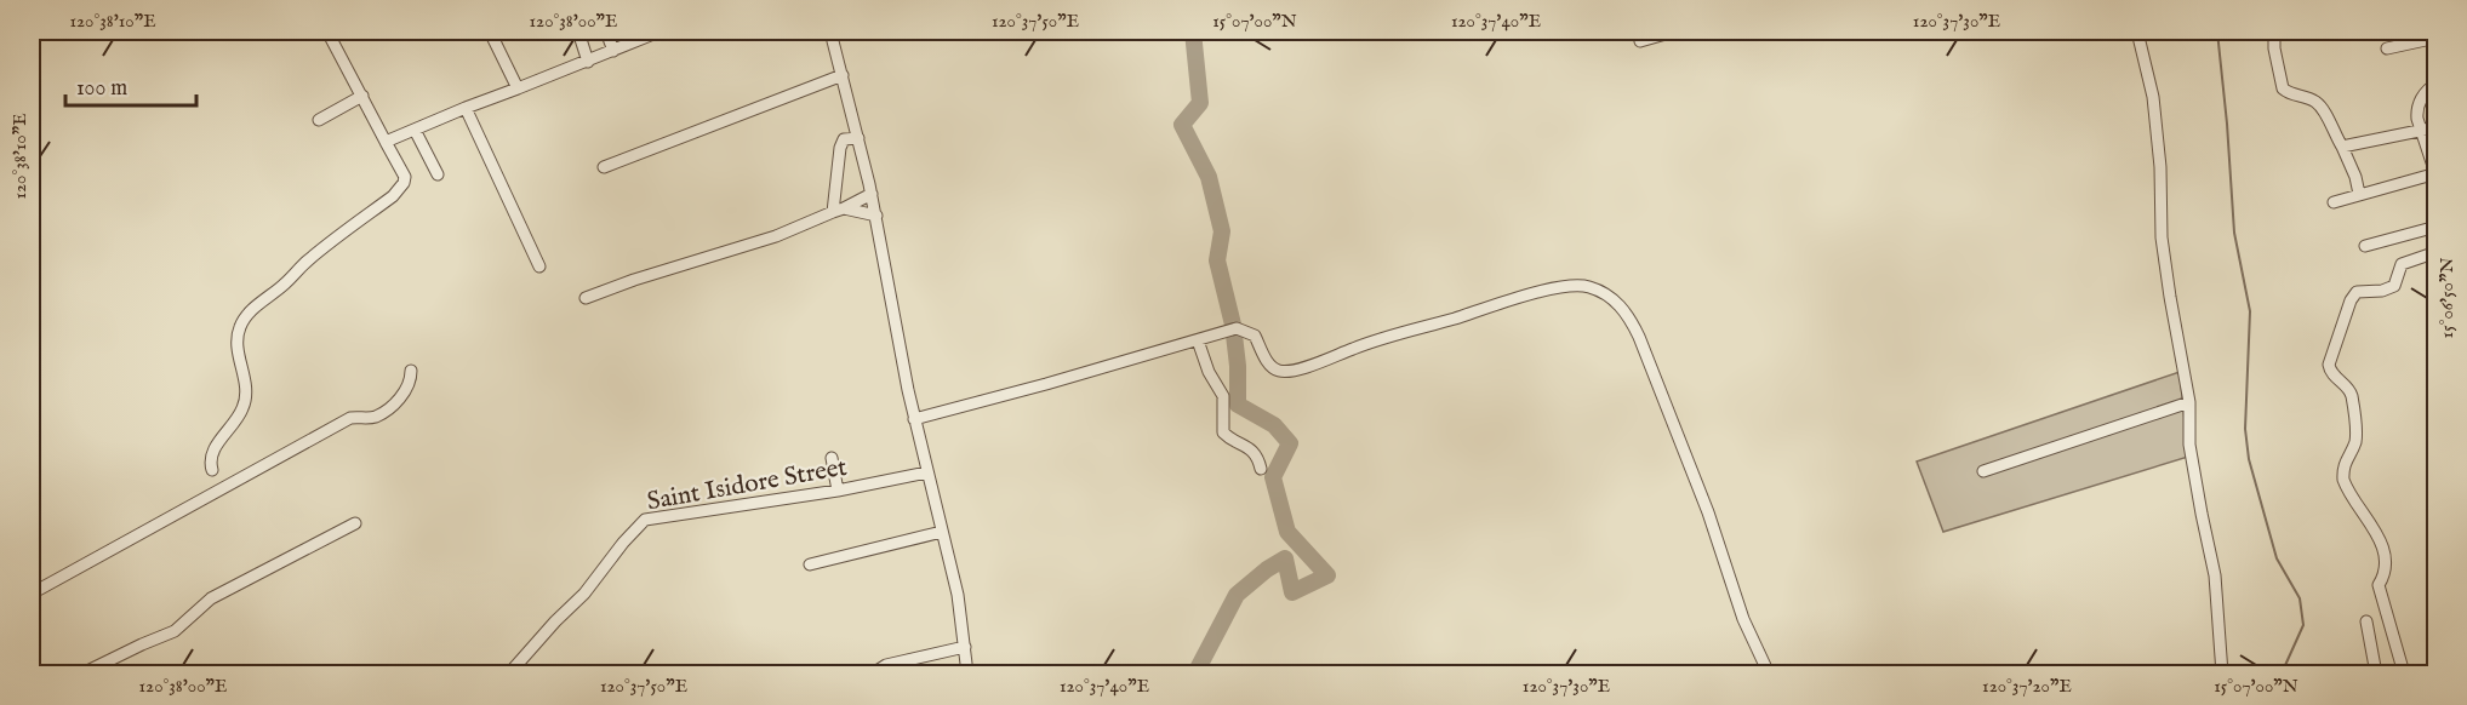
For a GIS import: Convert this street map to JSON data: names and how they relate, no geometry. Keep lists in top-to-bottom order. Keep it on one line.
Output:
{"streets":{"street":["Saint Isidore Street"]},"scale_bar":"100 m","coordinates":["120°38'10\"E","120°38'00\"E","120°37'50\"E","15°07'00\"N","120°37'40\"E","120°37'30\"E","15°06'50\"N","120°37'20\"E"]}
